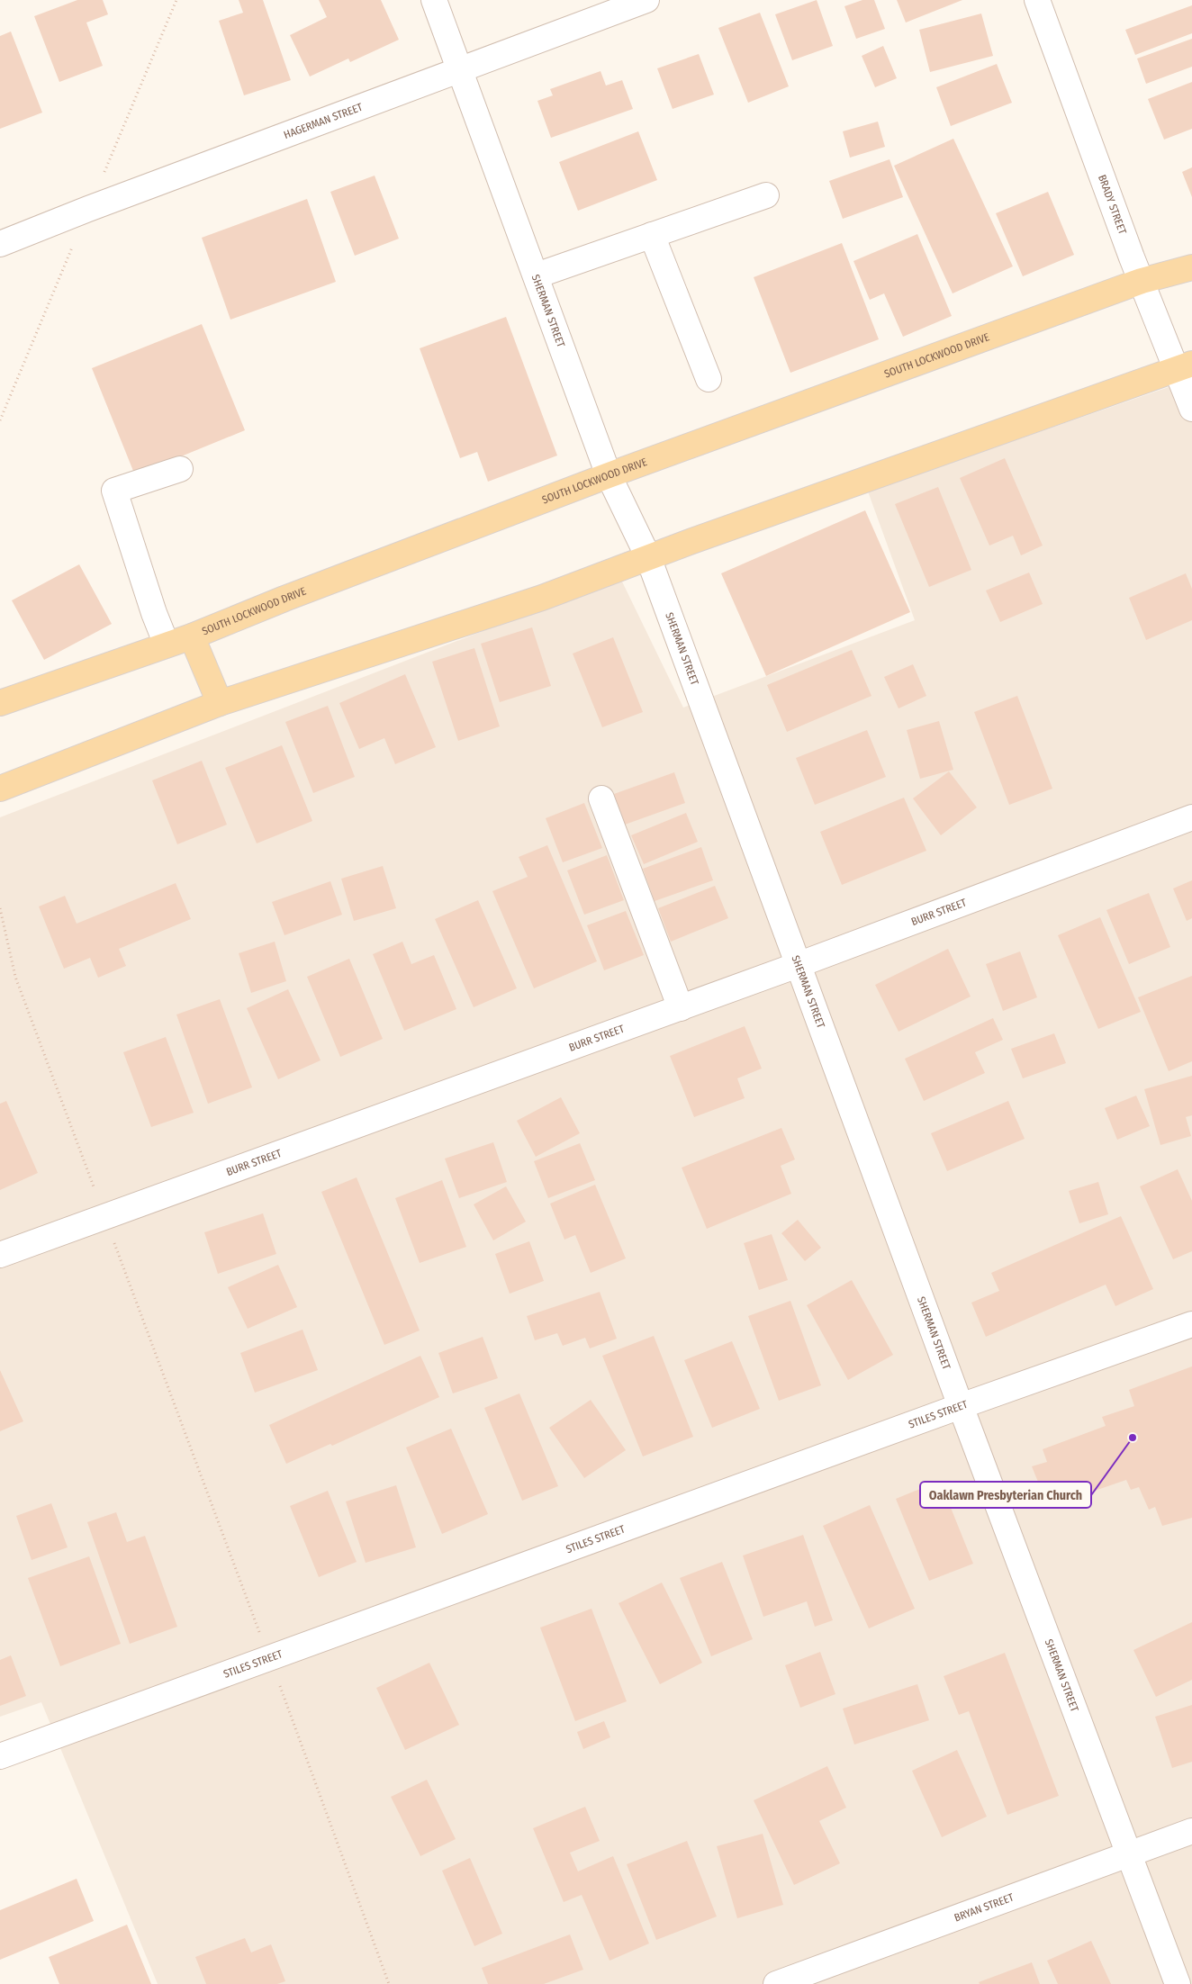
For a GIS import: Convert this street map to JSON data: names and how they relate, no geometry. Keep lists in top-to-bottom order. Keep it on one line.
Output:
{"streets":{"main road":["SOUTH LOCKWOOD DRIVE"],"street":["HAGERMAN STREET","BRADY STREET","SHERMAN STREET","BURR STREET","STILES STREET","BRYAN STREET"]},"crossings":[["HAGERMAN STREET","SHERMAN STREET"],["BRADY STREET","SOUTH LOCKWOOD DRIVE"],["SHERMAN STREET","SOUTH LOCKWOOD DRIVE"],["SHERMAN STREET","BURR STREET"],["SHERMAN STREET","STILES STREET"],["SHERMAN STREET","BRYAN STREET"]],"places":["Oaklawn Presbyterian Church"]}
